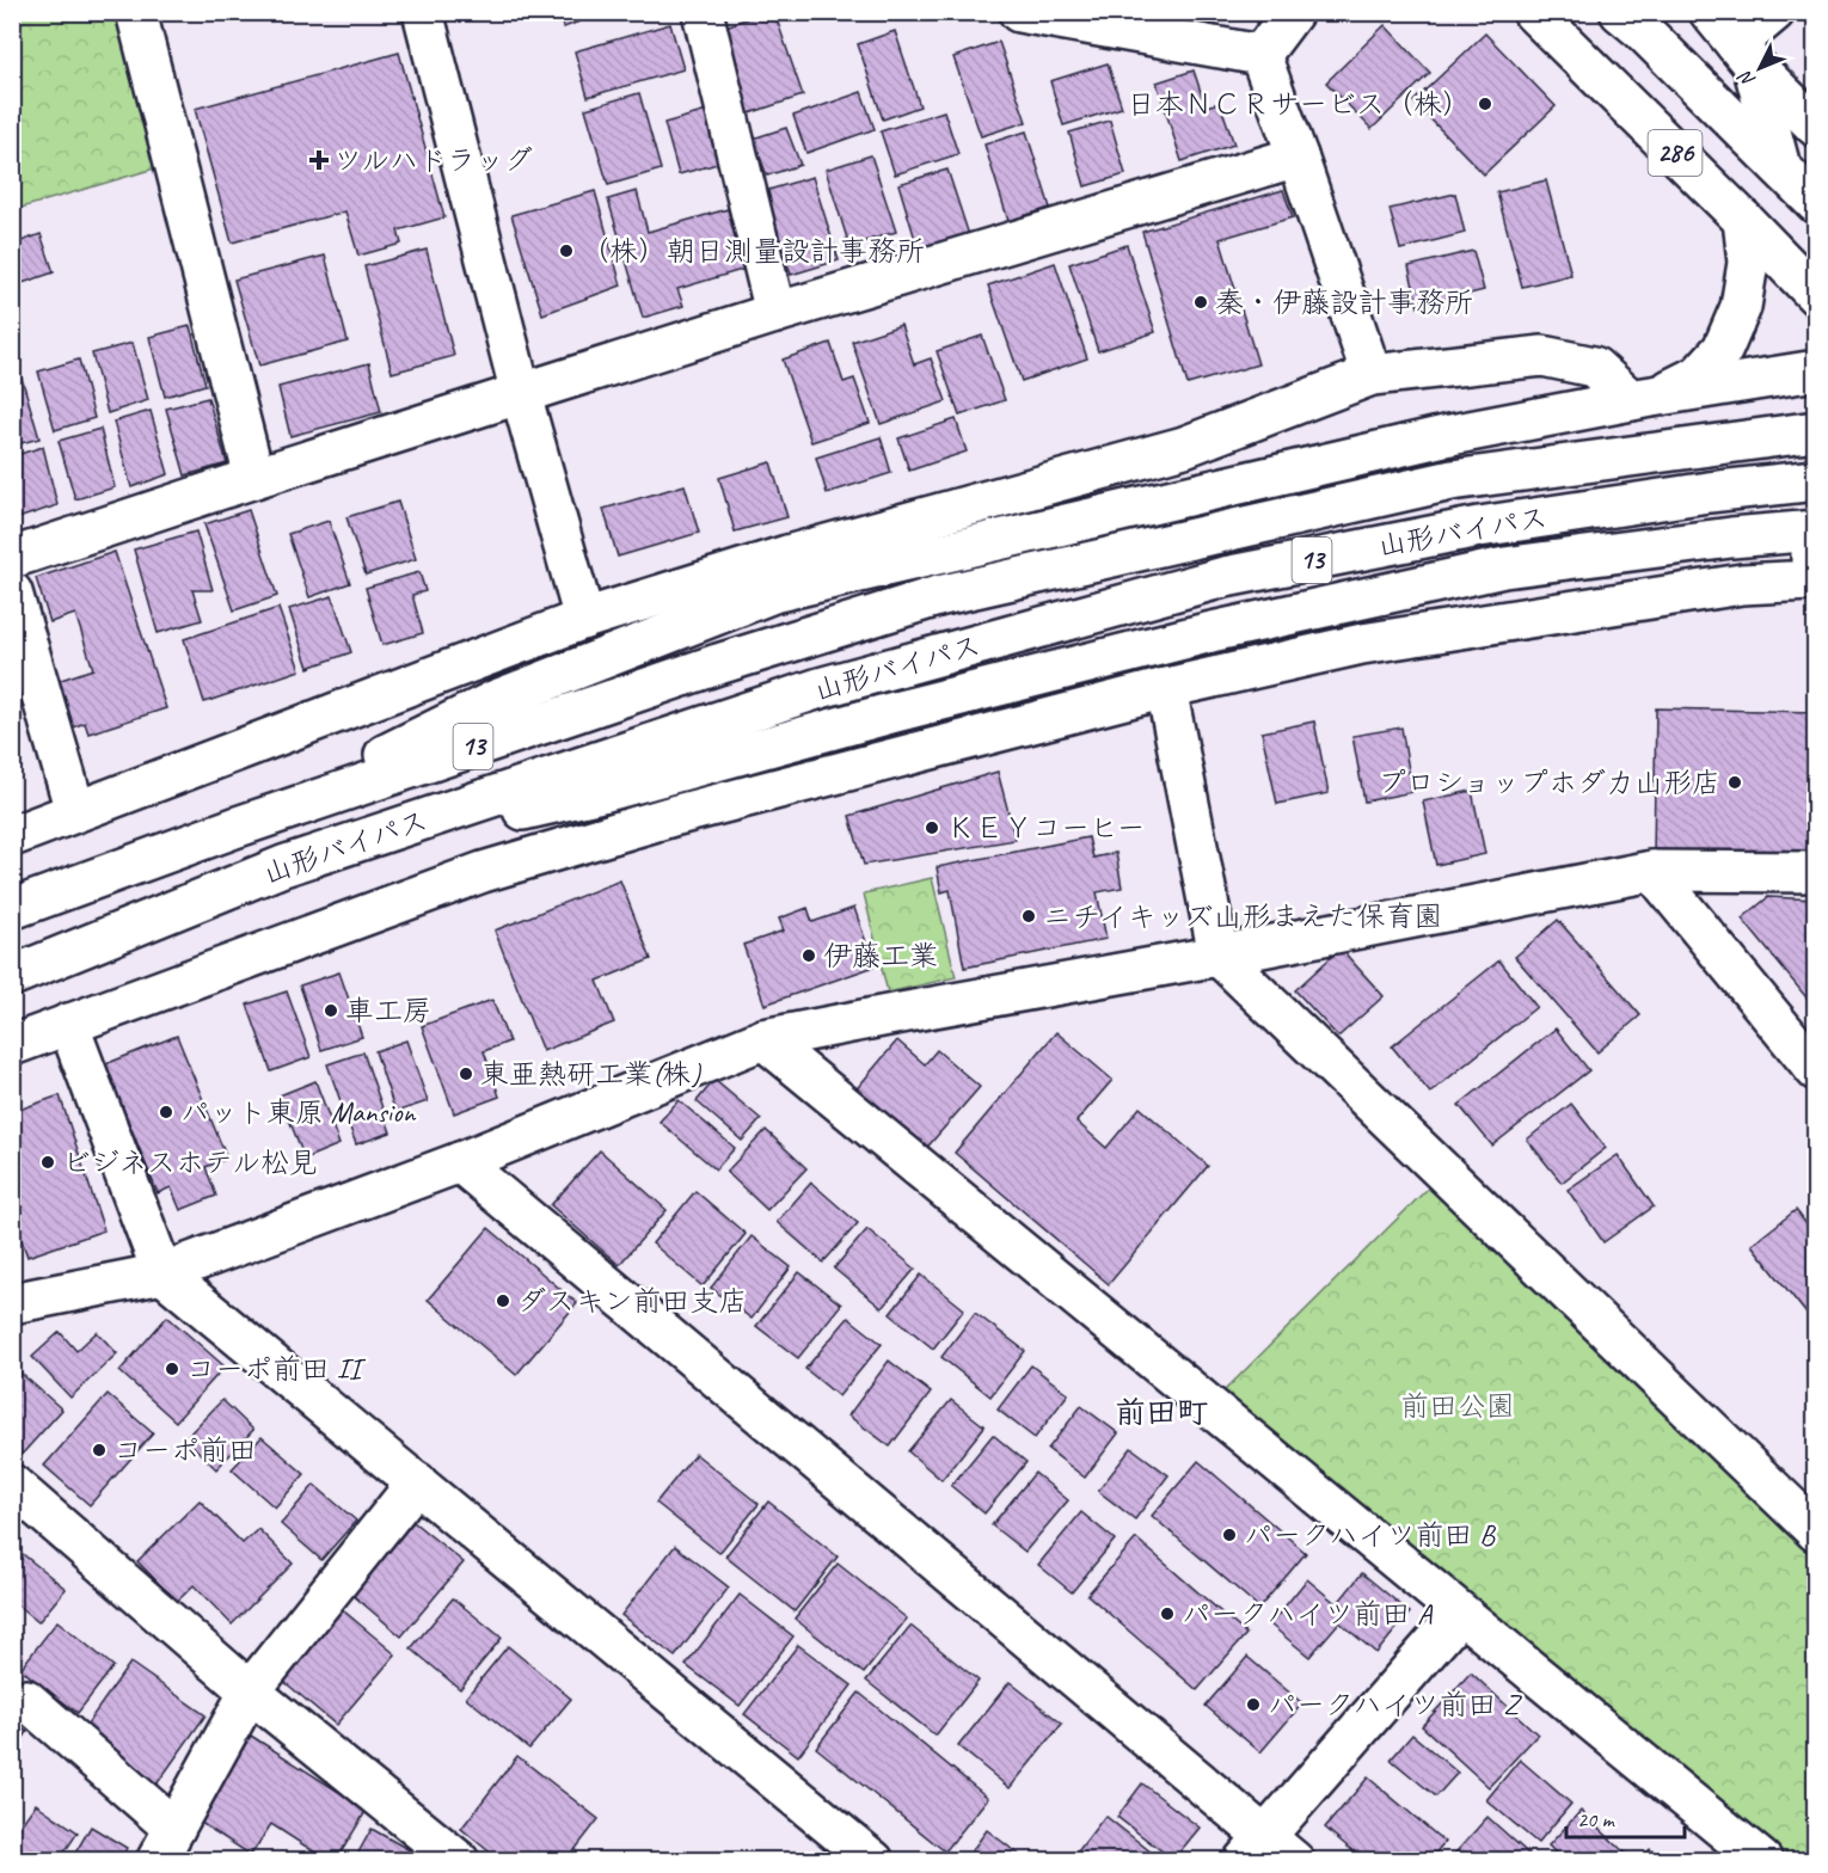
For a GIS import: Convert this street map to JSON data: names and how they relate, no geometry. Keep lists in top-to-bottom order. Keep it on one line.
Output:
{"streets":{"main road":["286","山形バイパス","13"]},"districts":["前田町"],"parks":["前田公園"],"places":{"other":["日本ＮＣＲサービス（株）","（株）朝日測量設計事務所","秦・伊藤設計事務所","プロショップホダカ山形店","ＫＥＹコーヒー","ニチイキッズ山形まえた保育園","伊藤工業","車工房","東亜熱研工業(株)","パット東原 Mansion","ビジネスホテル松見","ダスキン前田支店","コーポ前田 II","コーポ前田","パークハイツ前田 B","パークハイツ前田 A","パークハイツ前田 Z"],"health":["ツルハドラッグ"]},"scale_bar":"20 m","north":"bottom left"}
